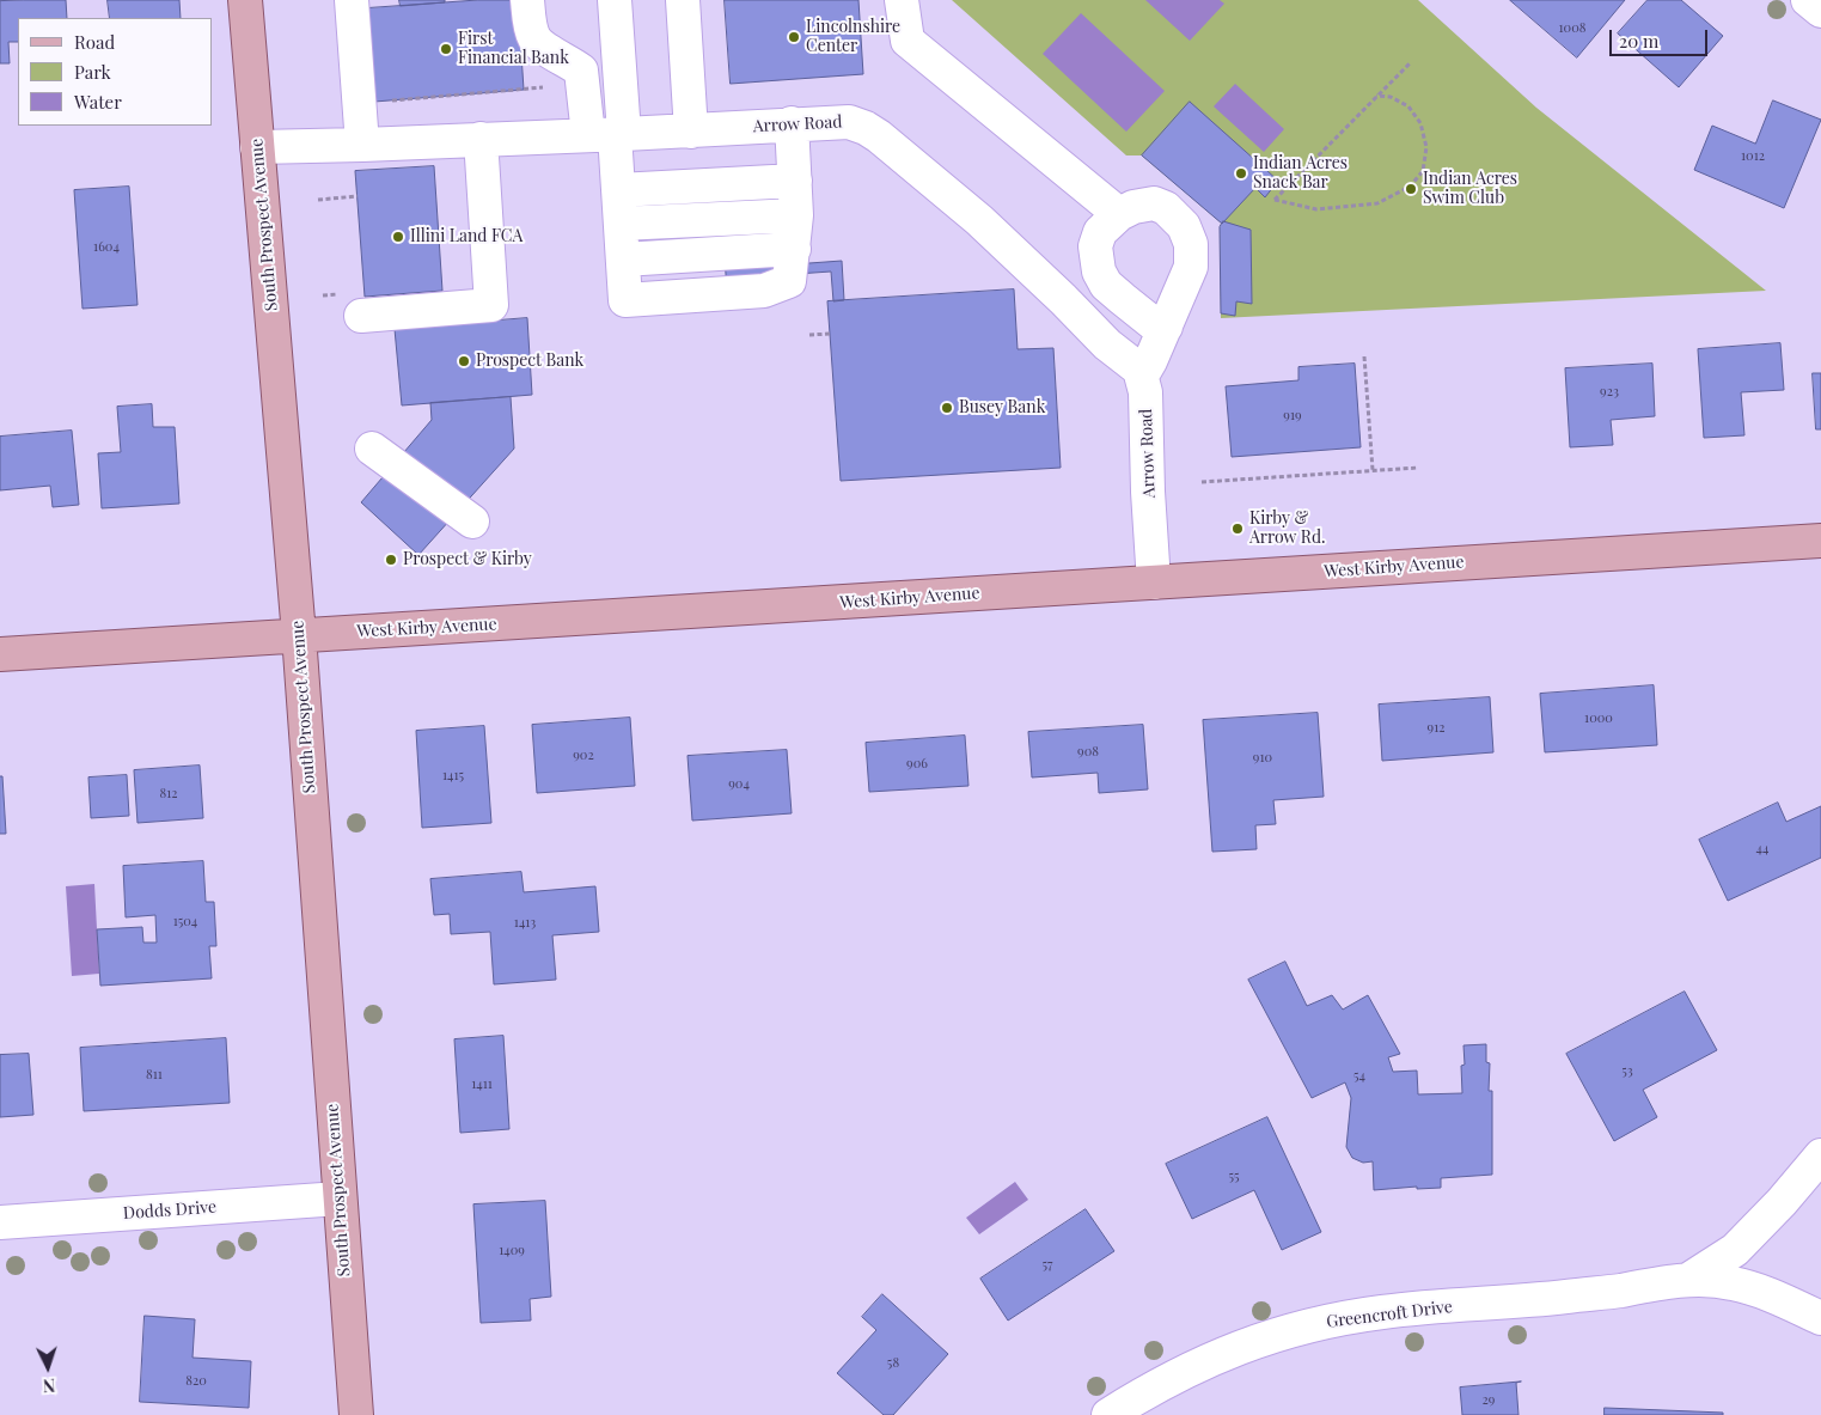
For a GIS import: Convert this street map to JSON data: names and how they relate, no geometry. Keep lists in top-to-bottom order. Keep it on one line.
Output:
{"streets":{"main road":["South Prospect Avenue","West Kirby Avenue"],"street":["Arrow Road","Dodds Drive","Greencroft Drive"]},"crossings":[["Arrow Road","South Prospect Avenue"],["Arrow Road","West Kirby Avenue"],["South Prospect Avenue","West Kirby Avenue"],["South Prospect Avenue","Dodds Drive"]],"places":["Lincolnshire Center","First Financial Bank","Indian Acres Snack Bar","Indian Acres Swim Club","Illini Land FCA","Prospect Bank","Busey Bank","Kirby & Arrow Rd.","Prospect & Kirby"],"house_numbers":["1008","1012","1604","923","919","1000","912","908","902","910","906","1415","904","812","44","1504","1413","53","811","54","1411","55","1409","57","58","820","29"],"legend":["Road","Park","Water"],"scale_bar":"20 m","north":"bottom"}
